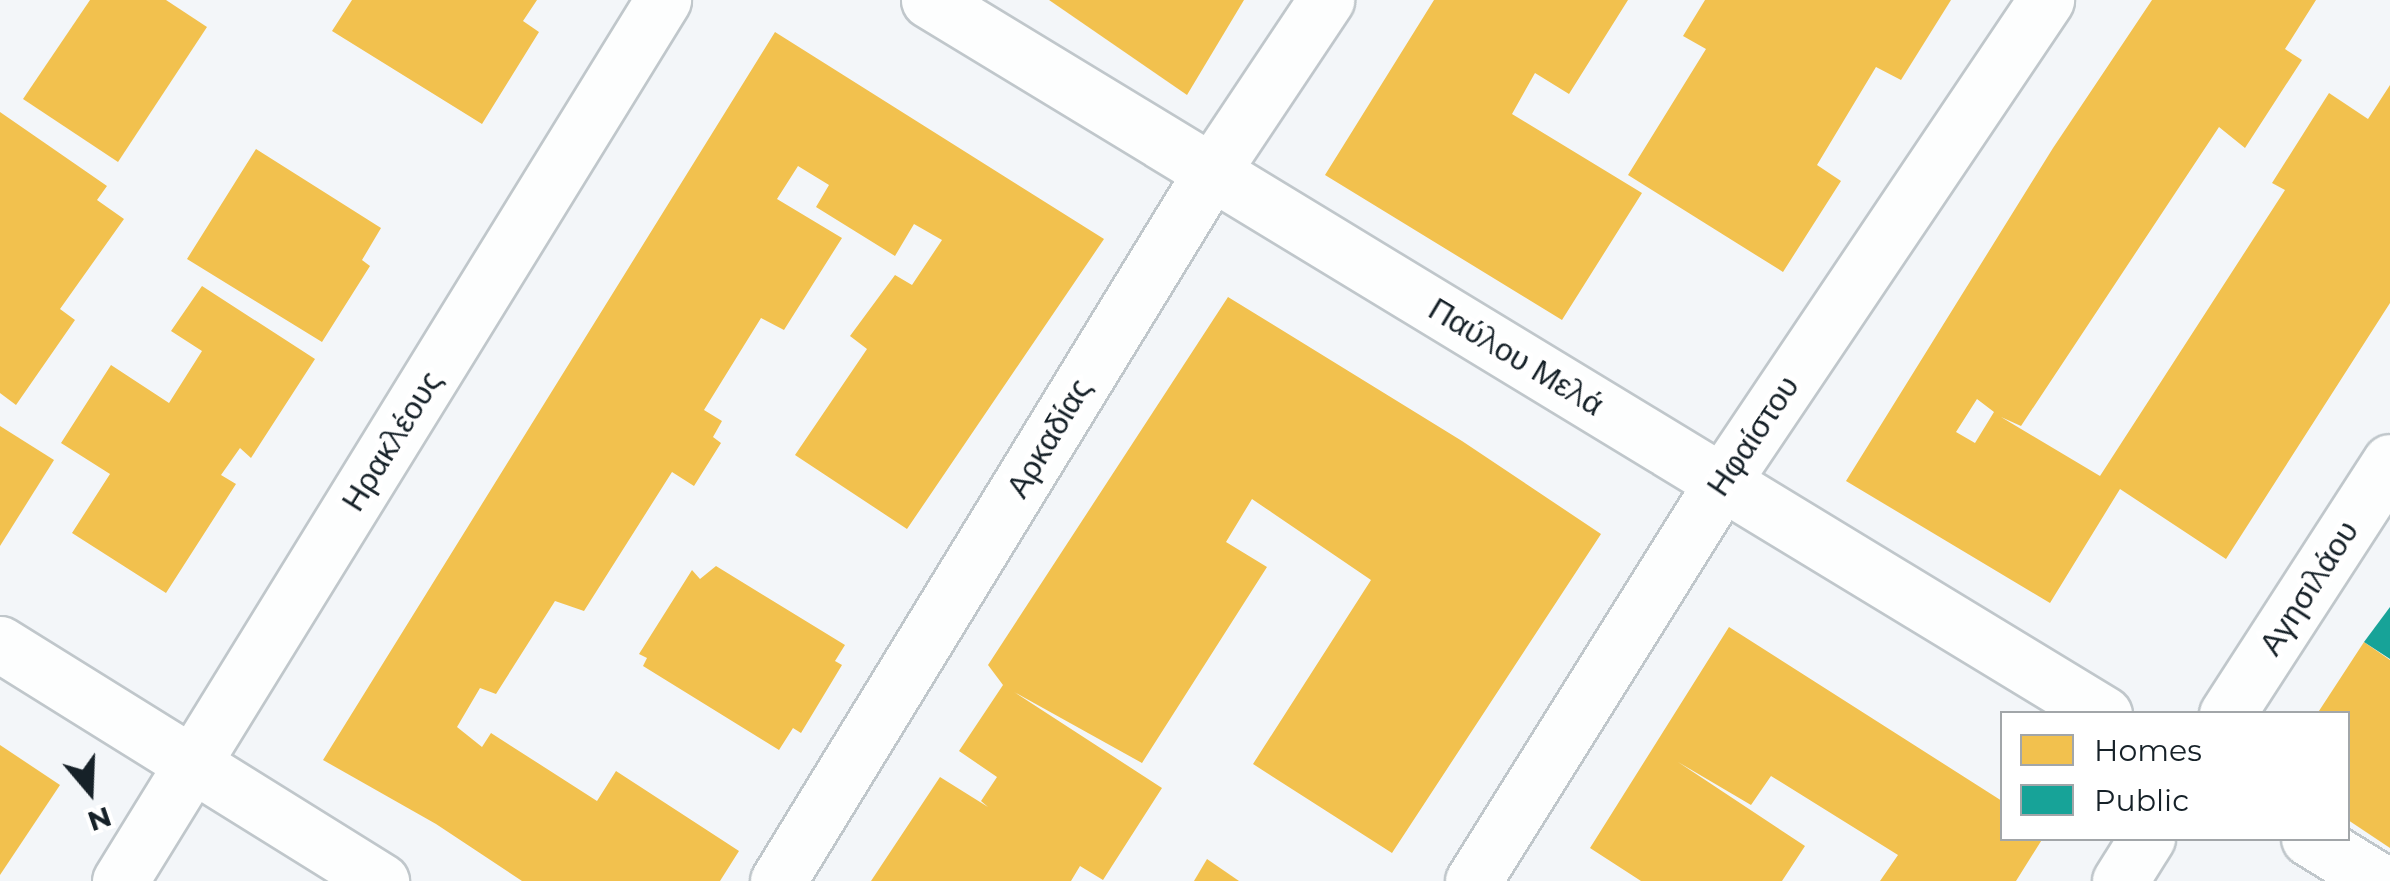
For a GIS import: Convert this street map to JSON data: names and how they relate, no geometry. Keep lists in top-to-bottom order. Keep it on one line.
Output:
{"streets":{"street":["Παύλου Μελά","Ηφαίστου","Αρκαδίας","Ηρακλέους","Αγησιλάου"]},"crossings":[["Παύλου Μελά","Ηφαίστου"],["Παύλου Μελά","Αρκαδίας"]],"legend":["Homes","Public"],"north":"bottom"}
